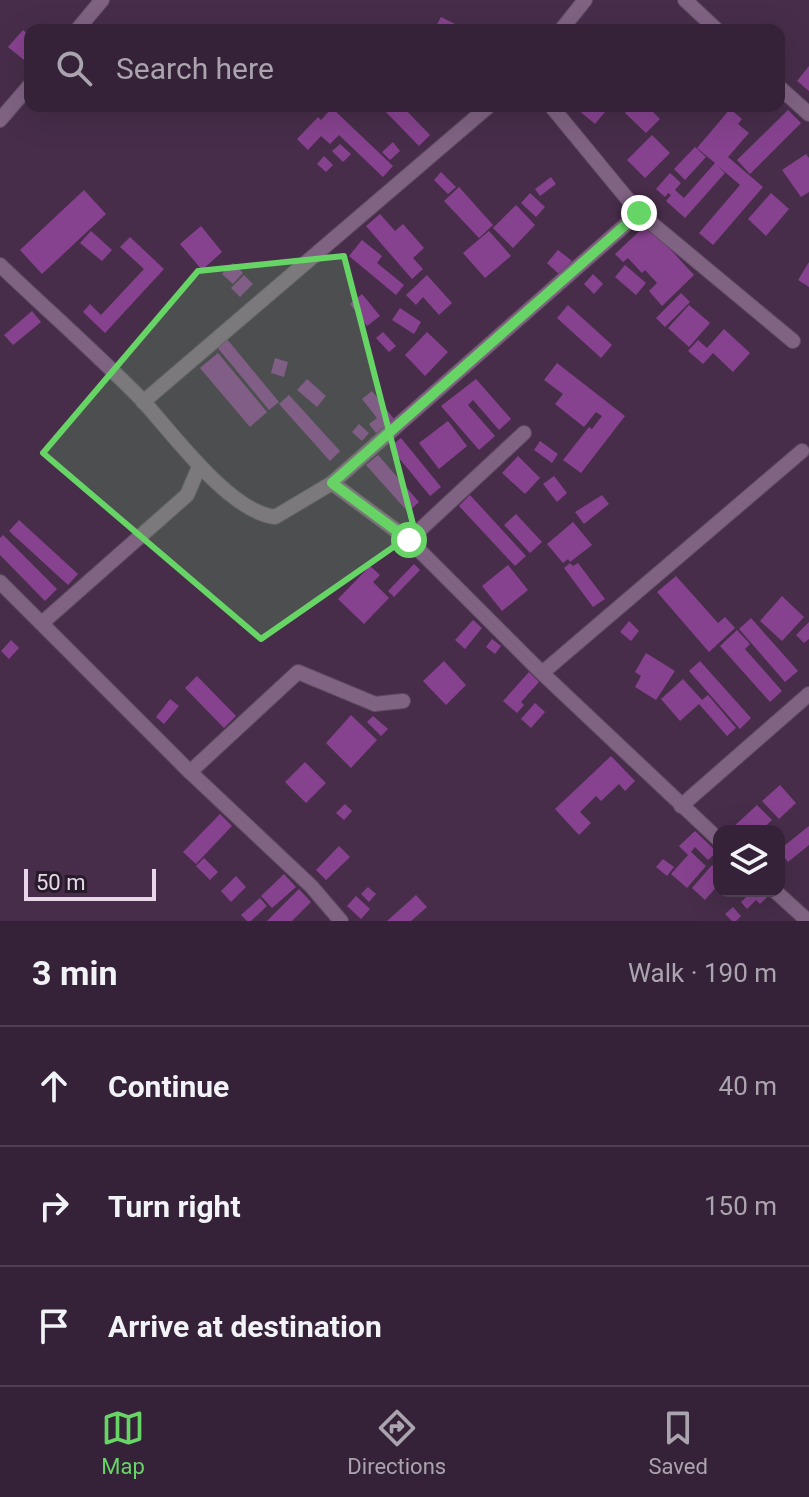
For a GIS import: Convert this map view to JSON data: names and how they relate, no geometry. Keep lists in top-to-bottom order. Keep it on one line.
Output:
{"scale_bar":"50 m","page":{"search":"Search here","scale":"50 m","heading":["3 min","Walk · 190 m"],"list":[["Continue","40 m"],["Turn right","150 m"],"Arrive at destination"],"nav":["Map","Directions","Saved"]}}
